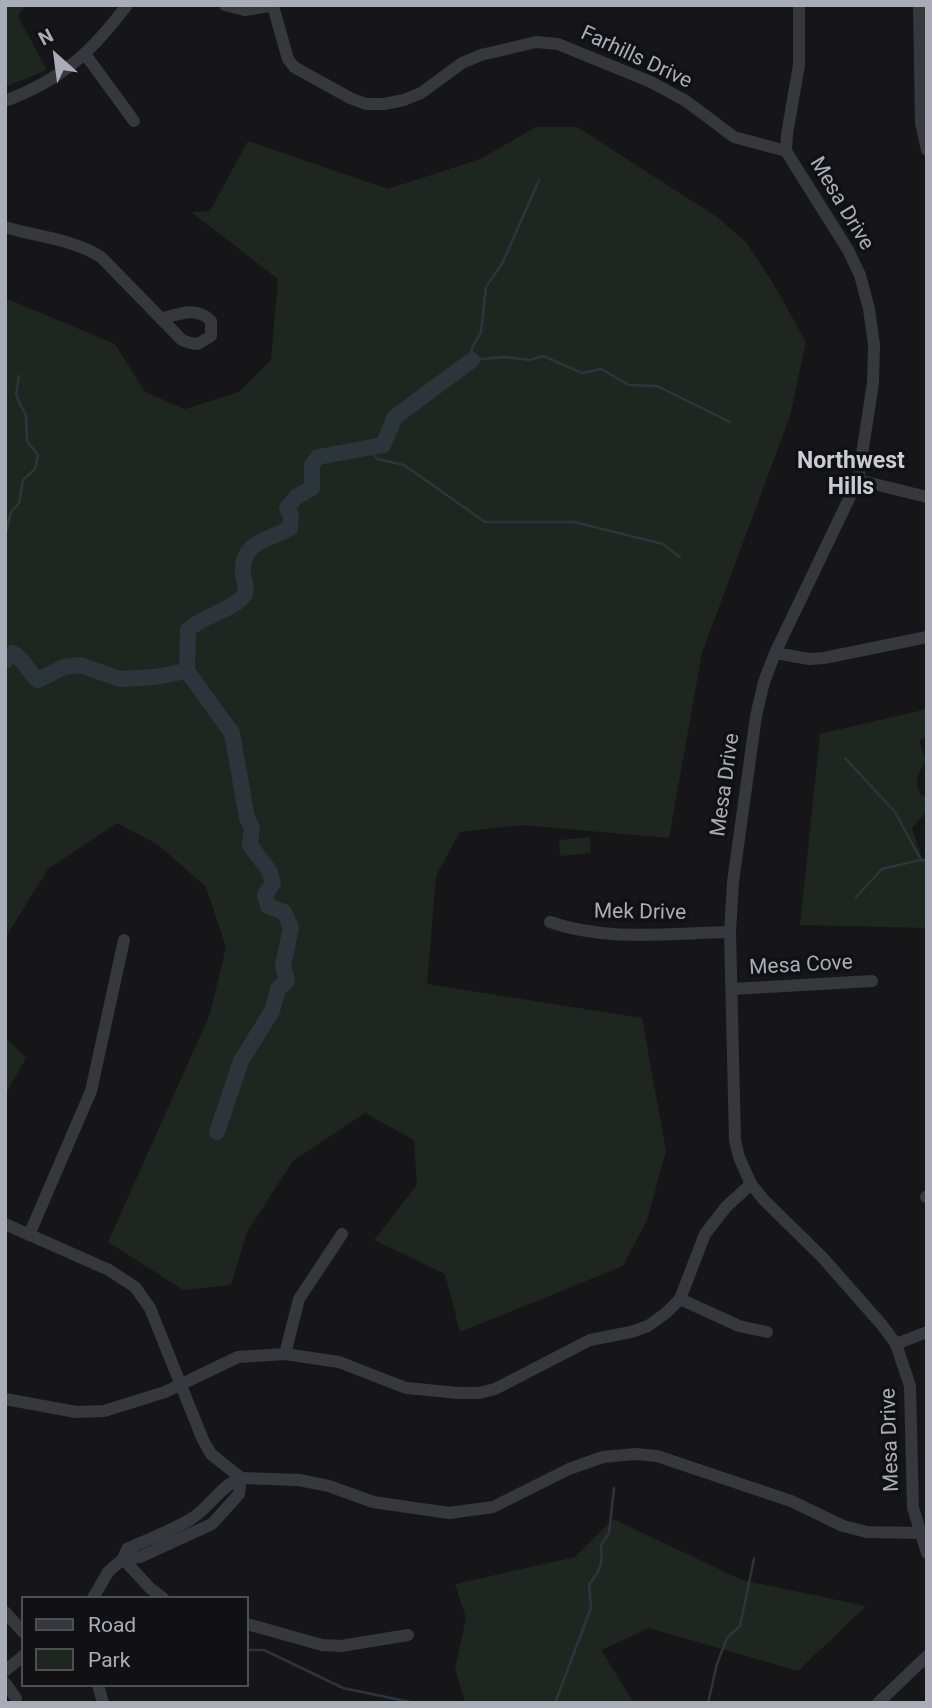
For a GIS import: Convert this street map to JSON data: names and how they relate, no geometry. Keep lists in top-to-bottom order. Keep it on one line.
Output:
{"streets":{"street":["Farhills Drive","Mesa Drive","Mek Drive","Mesa Cove"]},"crossings":[["Farhills Drive","Mesa Drive"],["Mesa Drive","Mek Drive"],["Mesa Drive","Mesa Cove"]],"districts":["Northwest Hills"],"legend":["Road","Park"],"north":"top left"}
